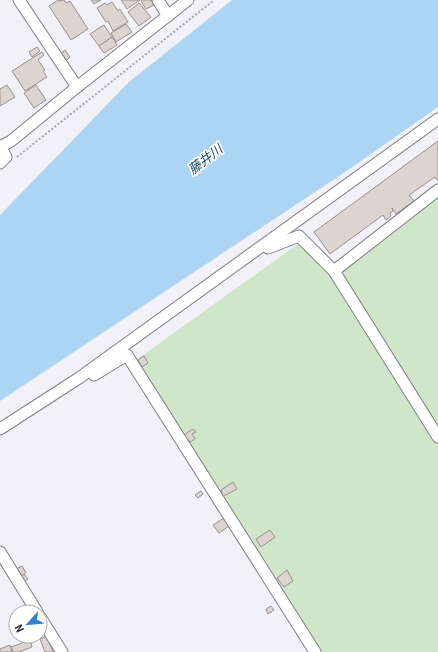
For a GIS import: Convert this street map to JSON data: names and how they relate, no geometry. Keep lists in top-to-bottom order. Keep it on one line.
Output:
{"water":["藤井川"],"north":"bottom left"}
